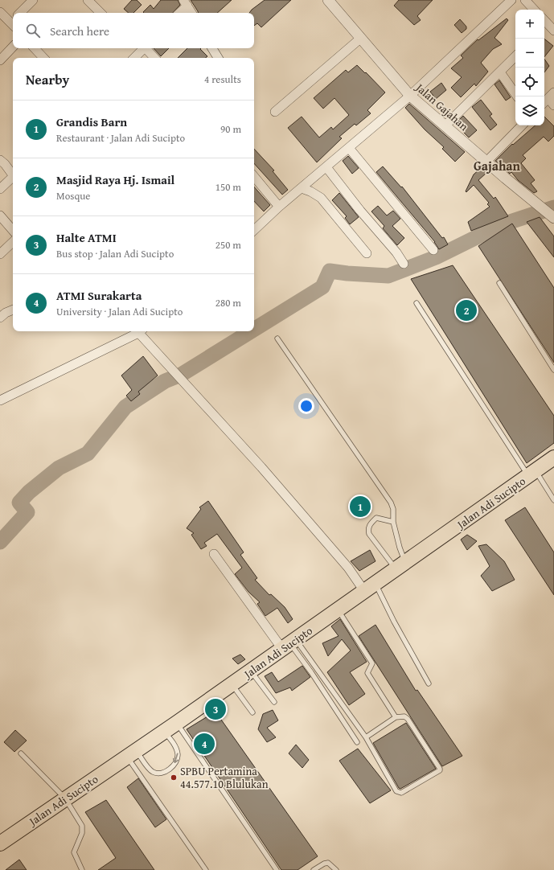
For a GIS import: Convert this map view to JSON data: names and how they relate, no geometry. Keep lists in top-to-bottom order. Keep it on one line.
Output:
{"streets":{"highway":["Jalan Adi Sucipto"],"street":["Jalan Gajahan"]},"districts":["Gajahan"],"places":["SPBU Pertamina 44.577.10 Blulukan"],"page":{"map_buttons":["+","−"],"search":"Search here","heading":["Nearby","4 results"],"list":[{"mark":"1","name":"Grandis Barn","note":"Restaurant · Jalan Adi Sucipto","value":"90 m"},{"mark":"2","name":"Masjid Raya Hj. Ismail","note":"Mosque","value":"150 m"},{"mark":"3","name":"Halte ATMI","note":"Bus stop · Jalan Adi Sucipto","value":"250 m"},{"mark":"4","name":"ATMI Surakarta","note":"University · Jalan Adi Sucipto","value":"280 m"}],"pins":["2","1","3","4"]}}
